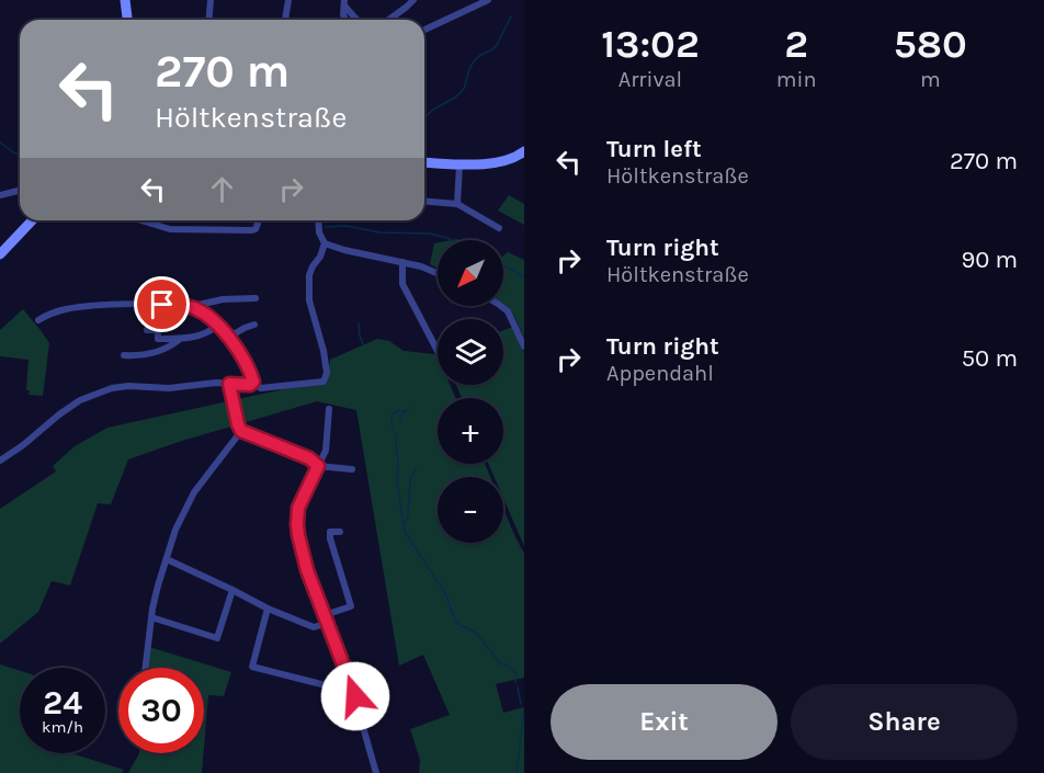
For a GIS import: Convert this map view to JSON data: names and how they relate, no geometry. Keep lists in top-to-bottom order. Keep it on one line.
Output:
{"north":"bottom left","page":{"eta":["13:02","Arrival","2","min","580","m"],"turn":["270 m","Höltkenstraße"],"list":[{"name":"Turn left","note":"Höltkenstraße","value":"270 m"},{"name":"Turn right","note":"Höltkenstraße","value":"90 m"},{"name":"Turn right","note":"Appendahl","value":"50 m"}],"map_buttons":["+","−"],"speed":"24 km/h","limit":"30","buttons":["Exit","Share"]}}
